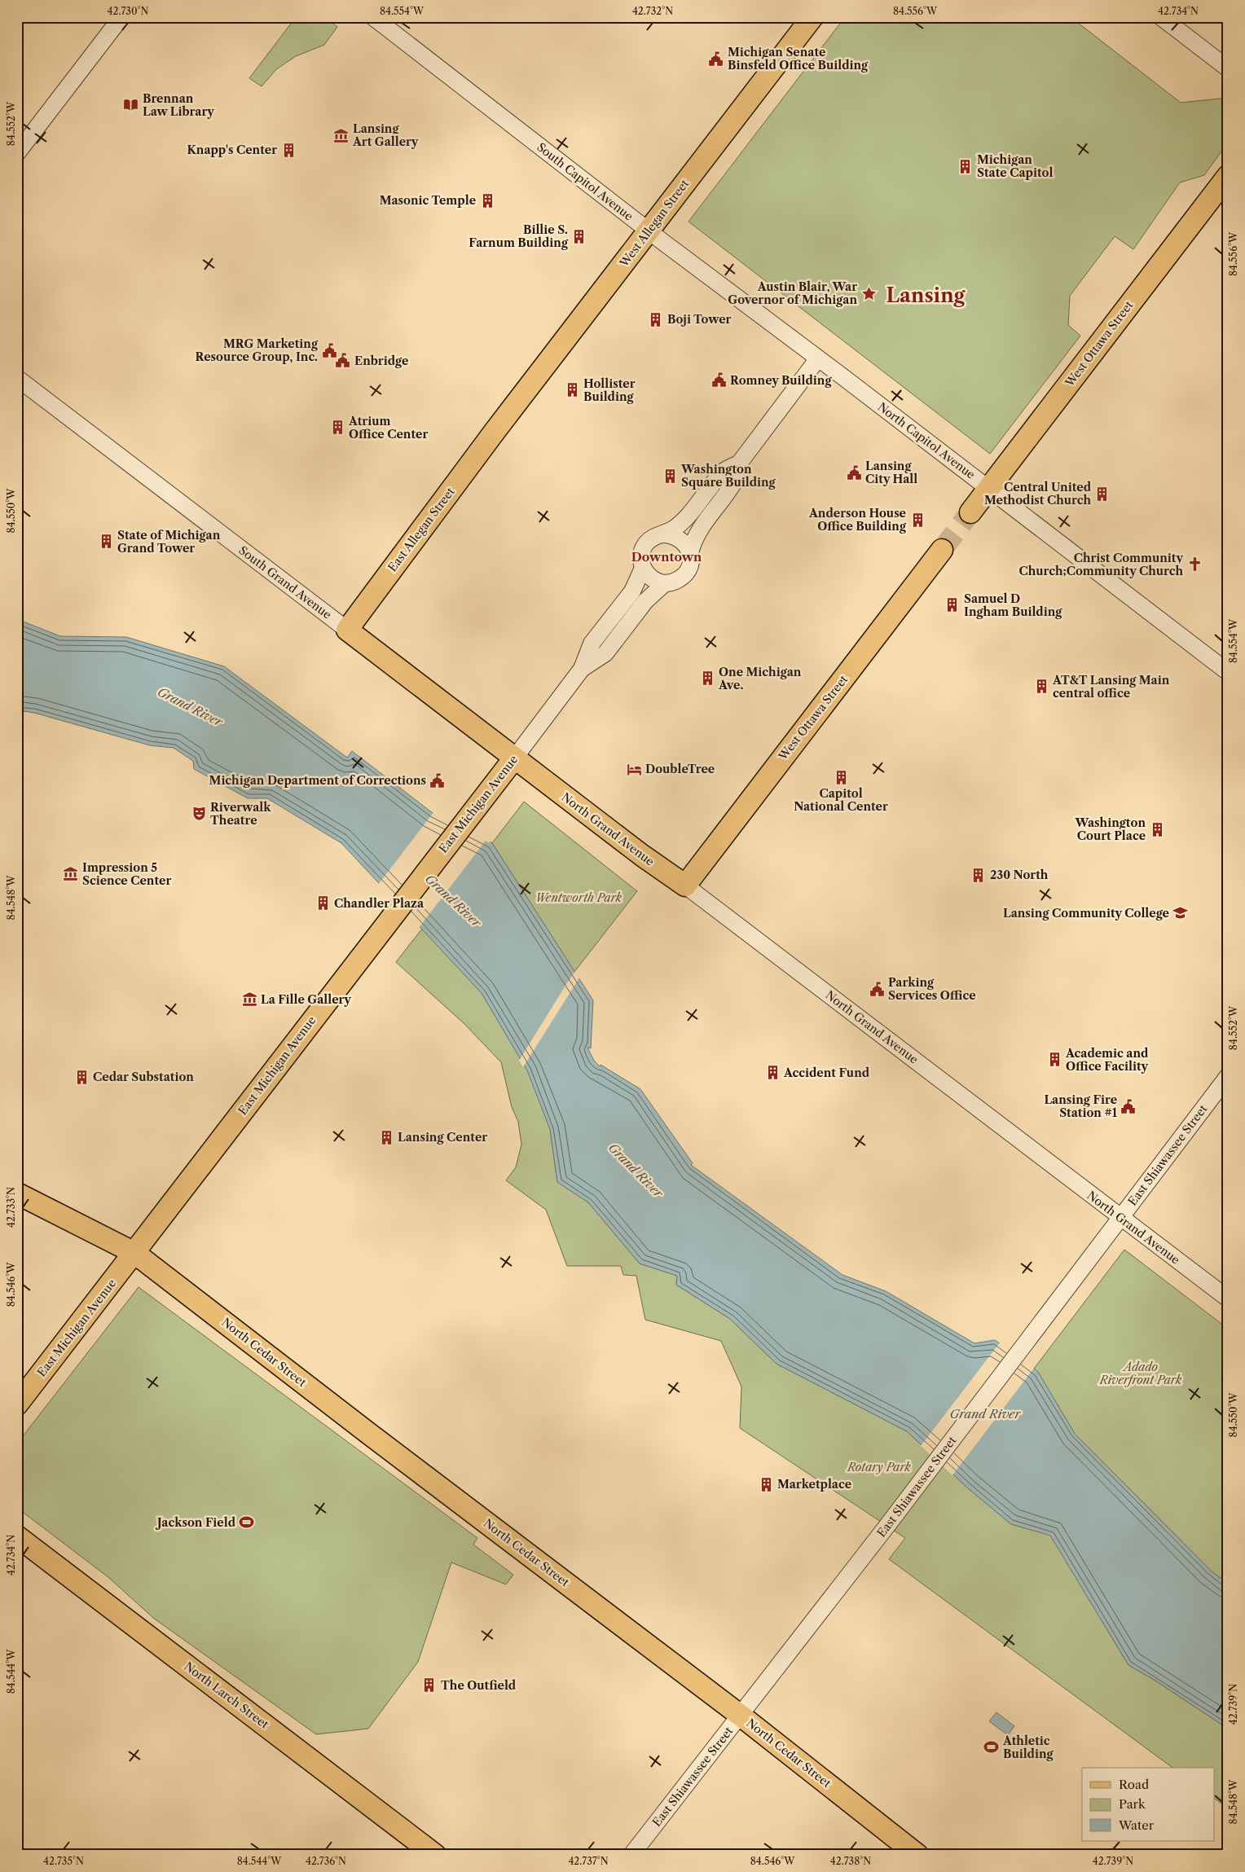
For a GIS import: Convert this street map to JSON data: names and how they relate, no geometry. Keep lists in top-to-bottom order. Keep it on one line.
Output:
{"streets":{"main road":["West Allegan Street","West Ottawa Street","East Allegan Street","South Grand Avenue","East Michigan Avenue","North Grand Avenue","North Cedar Street","North Larch Street"],"street":["South Capitol Avenue","North Capitol Avenue","East Shiawassee Street"]},"crossings":[["South Capitol Avenue","West Allegan Street"],["South Capitol Avenue","North Capitol Avenue"],["West Allegan Street","East Allegan Street"],["West Ottawa Street","North Capitol Avenue"],["West Ottawa Street","North Grand Avenue"],["East Allegan Street","South Grand Avenue"],["South Grand Avenue","East Michigan Avenue"],["South Grand Avenue","North Grand Avenue"],["East Michigan Avenue","North Grand Avenue"],["East Michigan Avenue","North Cedar Street"],["North Grand Avenue","East Shiawassee Street"],["East Shiawassee Street","North Cedar Street"]],"districts":["Lansing","Downtown"],"water":["Grand River"],"parks":["Wentworth Park","Adado Riverfront Park","Rotary Park"],"places":{"public building":["Michigan Senate Binsfeld Office Building","MRG Marketing Resource Group, Inc.","Enbridge","Romney Building","Lansing City Hall","Michigan Department of Corrections","Parking Services Office","Lansing Fire Station #1"],"library":["Brennan Law Library"],"museum":["Lansing Art Gallery","Impression 5 Science Center","La Fille Gallery"],"building":["Knapp's Center","Michigan State Capitol","Masonic Temple","Billie S. Farnum Building","Boji Tower","Hollister Building","Atrium Office Center","Washington Square Building","Central United Methodist Church","Anderson House Office Building","State of Michigan Grand Tower","Samuel D Ingham Building","One Michigan Ave.","AT&T Lansing Main central office","Capitol National Center","Washington Court Place","230 North","Chandler Plaza","Academic and Office Facility","Accident Fund","Cedar Substation","Lansing Center","Marketplace","The Outfield"],"place":["Austin Blair, War Governor of Michigan"],"church":["Christ Community Church;Community Church"],"hotel":["DoubleTree"],"theatre":["Riverwalk Theatre"],"school or university":["Lansing Community College"],"sports":["Jackson Field","Athletic Building"]},"legend":["Road","Park","Water"],"coordinates":["42.730°N","84.554°W","42.732°N","84.556°W","42.734°N","84.552°W","84.550°W","84.548°W","42.733°N","84.546°W","84.544°W","42.739°N","42.735°N","42.736°N","42.737°N","42.738°N"]}
